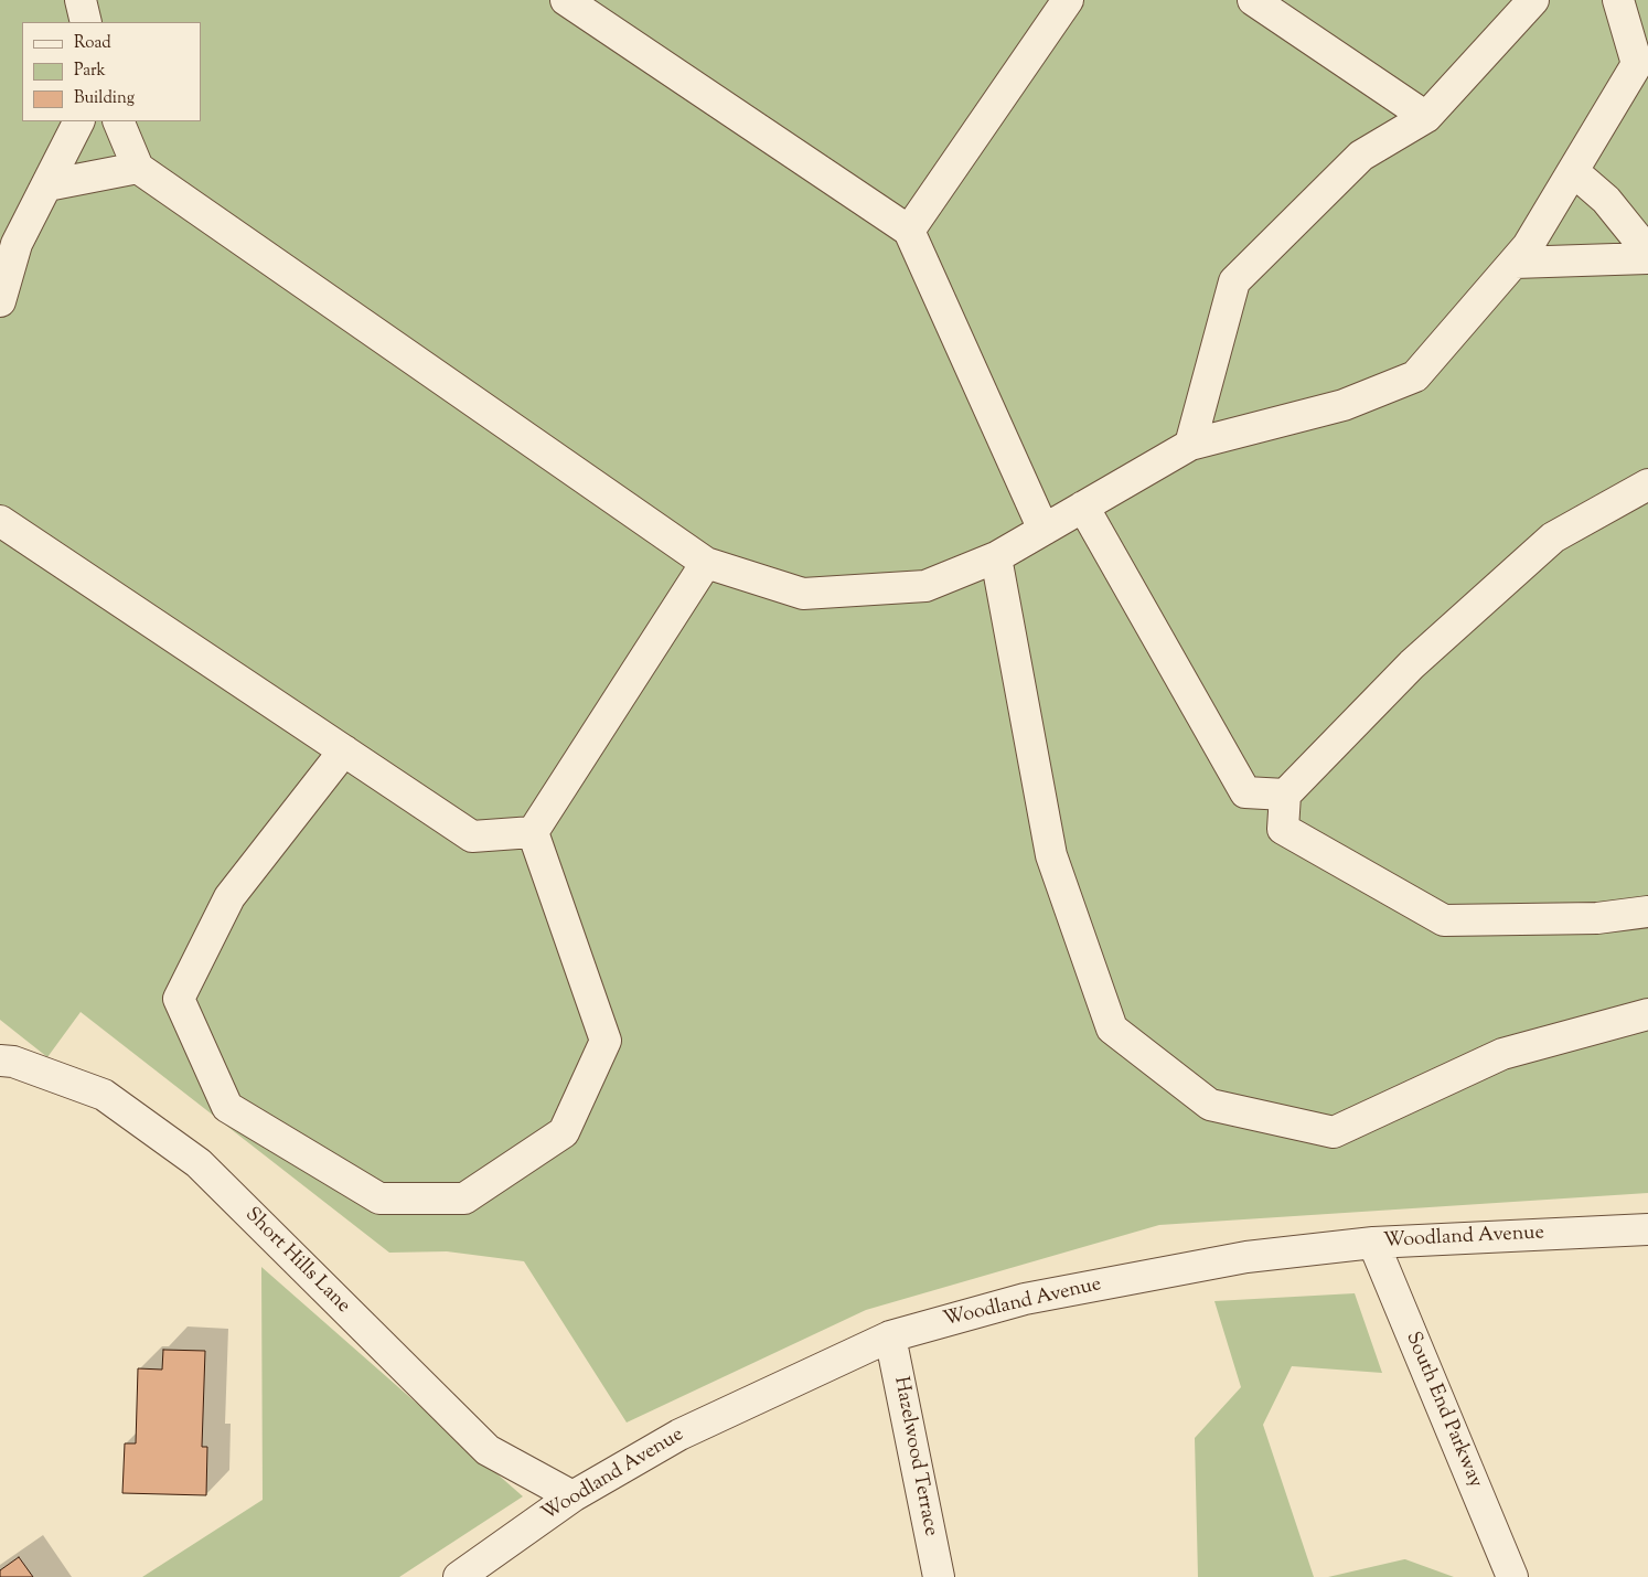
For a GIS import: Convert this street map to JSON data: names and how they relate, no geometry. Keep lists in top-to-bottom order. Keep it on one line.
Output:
{"streets":{"street":["Woodland Avenue","Short Hills Lane","South End Parkway","Hazelwood Terrace"]},"crossings":[["Woodland Avenue","Short Hills Lane"],["Woodland Avenue","South End Parkway"],["Woodland Avenue","Hazelwood Terrace"]],"legend":["Road","Park","Building"]}
